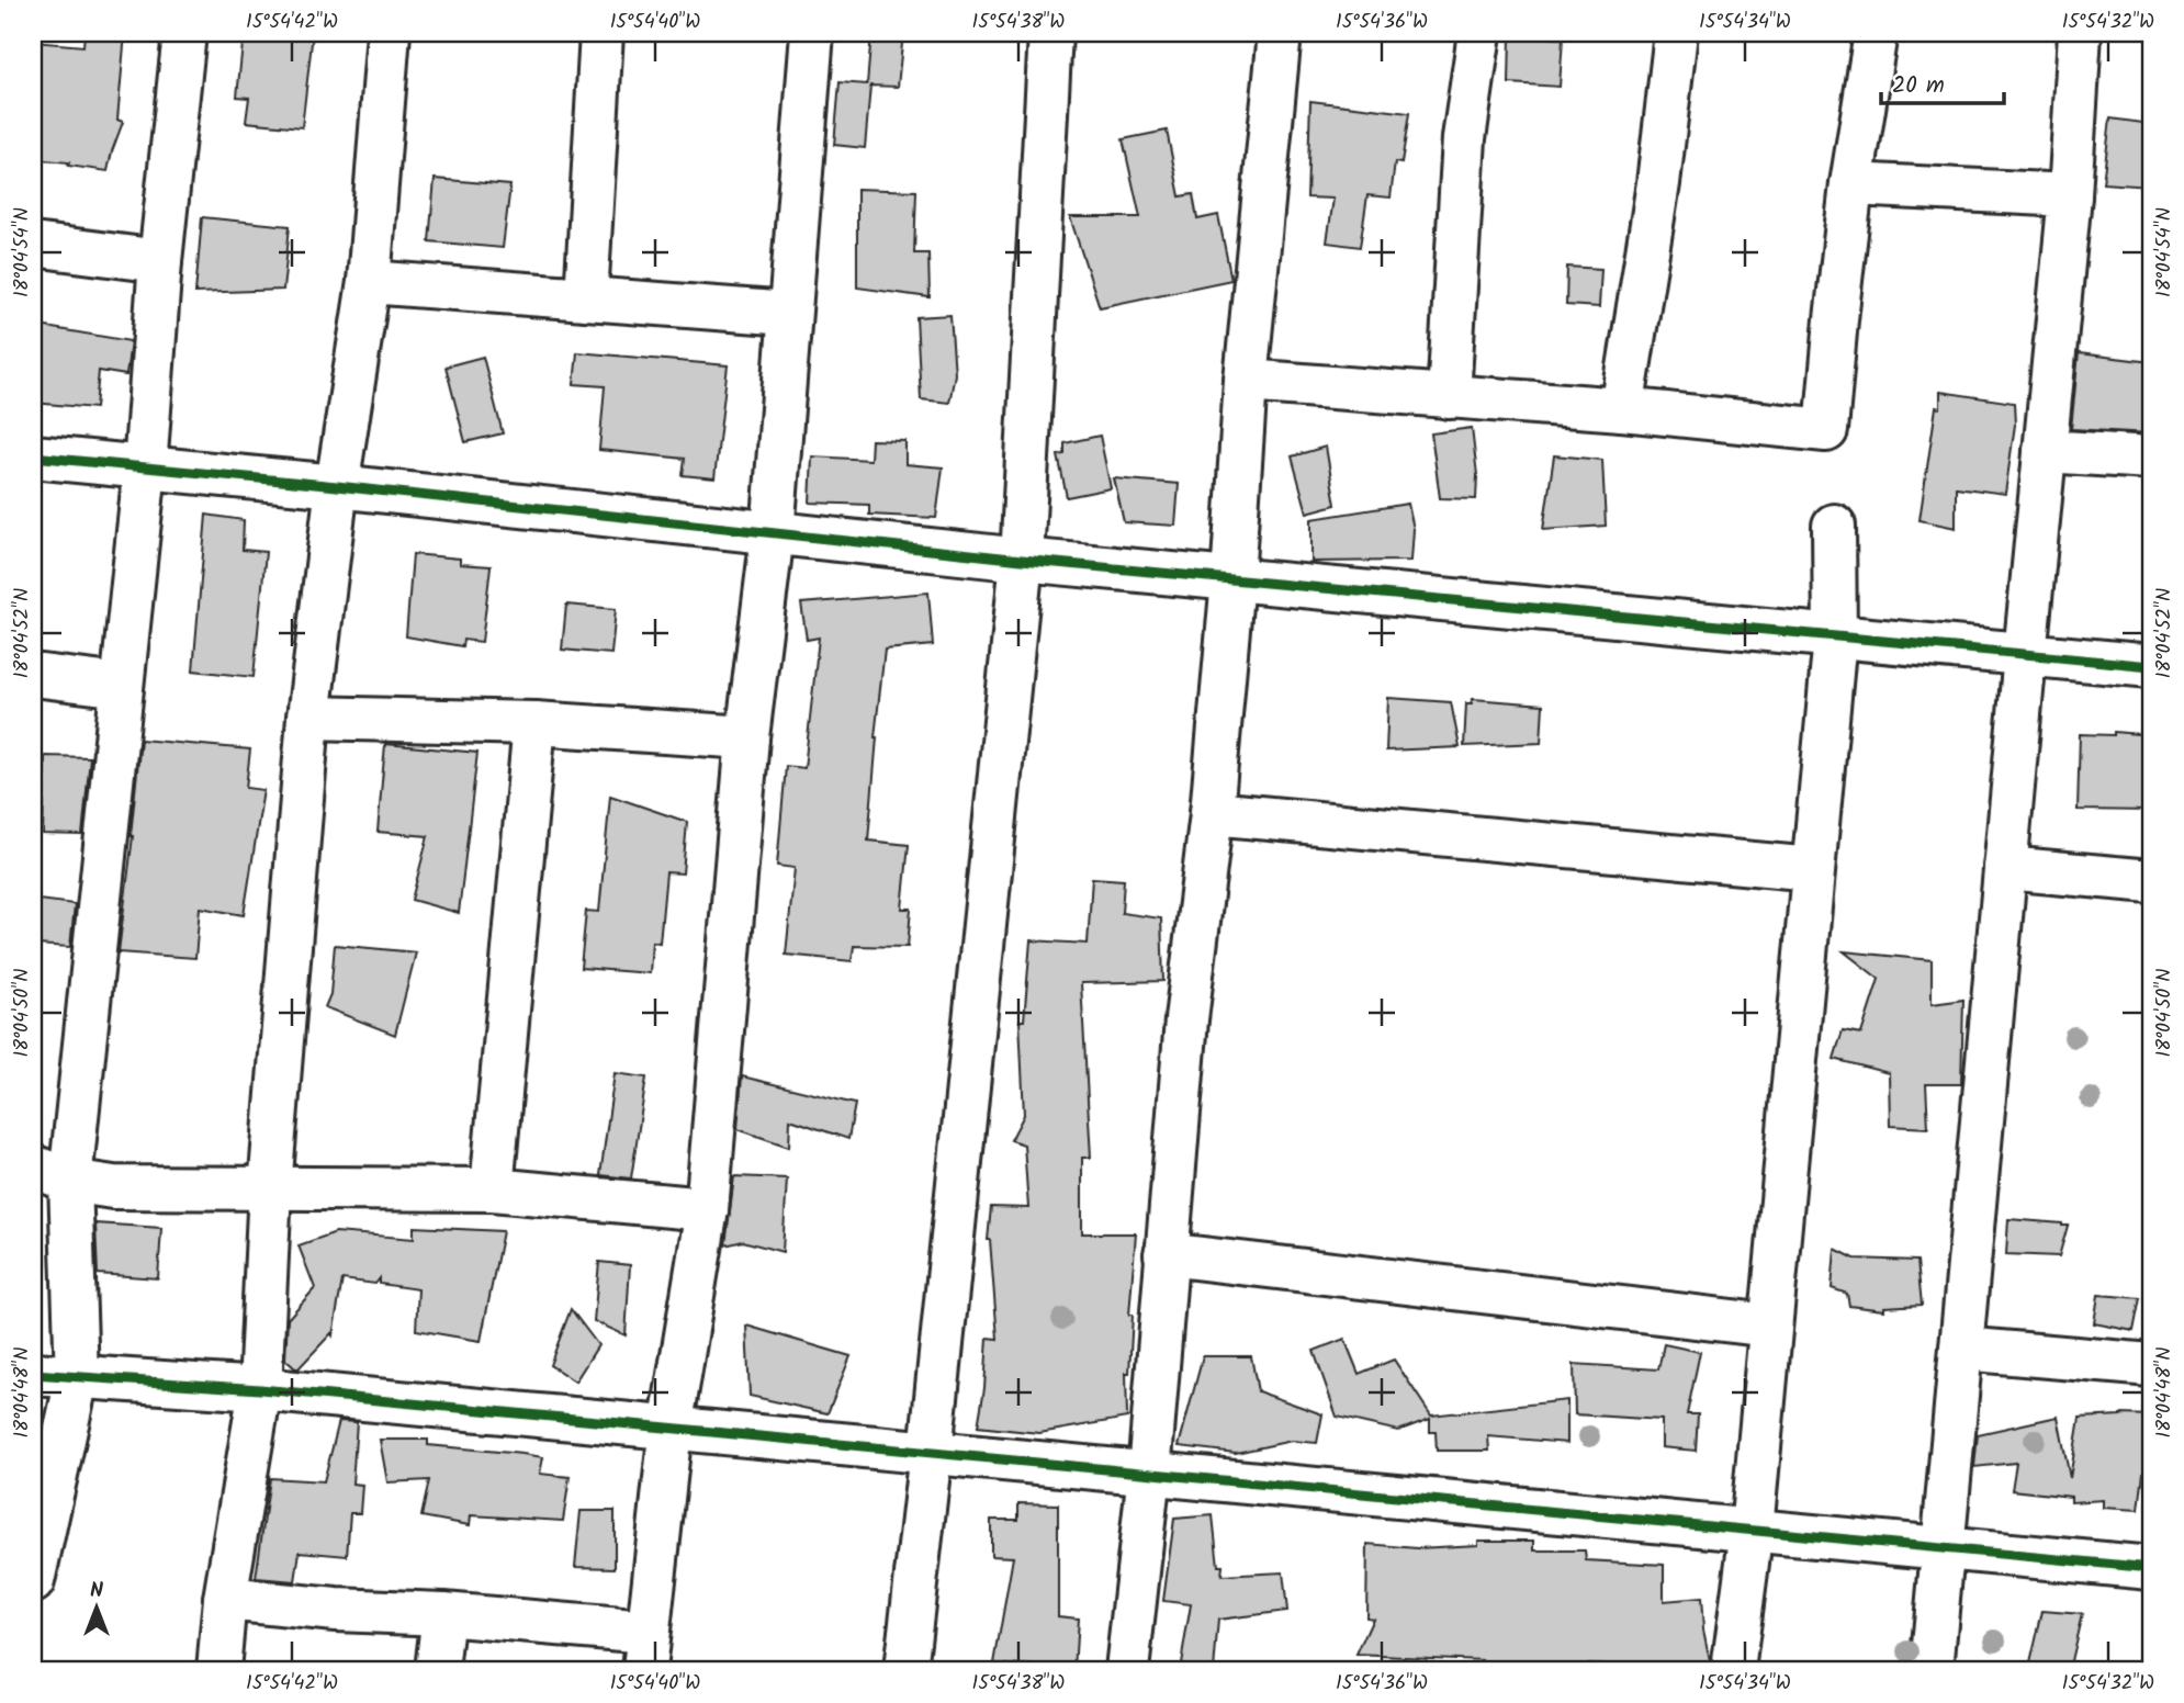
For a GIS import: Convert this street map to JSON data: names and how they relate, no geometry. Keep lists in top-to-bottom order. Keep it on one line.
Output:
{"scale_bar":"20 m","north":"top","coordinates":["15°54'42\"W","15°54'40\"W","15°54'38\"W","15°54'36\"W","15°54'34\"W","15°54'32\"W","18°04'54\"N","18°04'52\"N","18°04'50\"N","18°04'48\"N"]}
